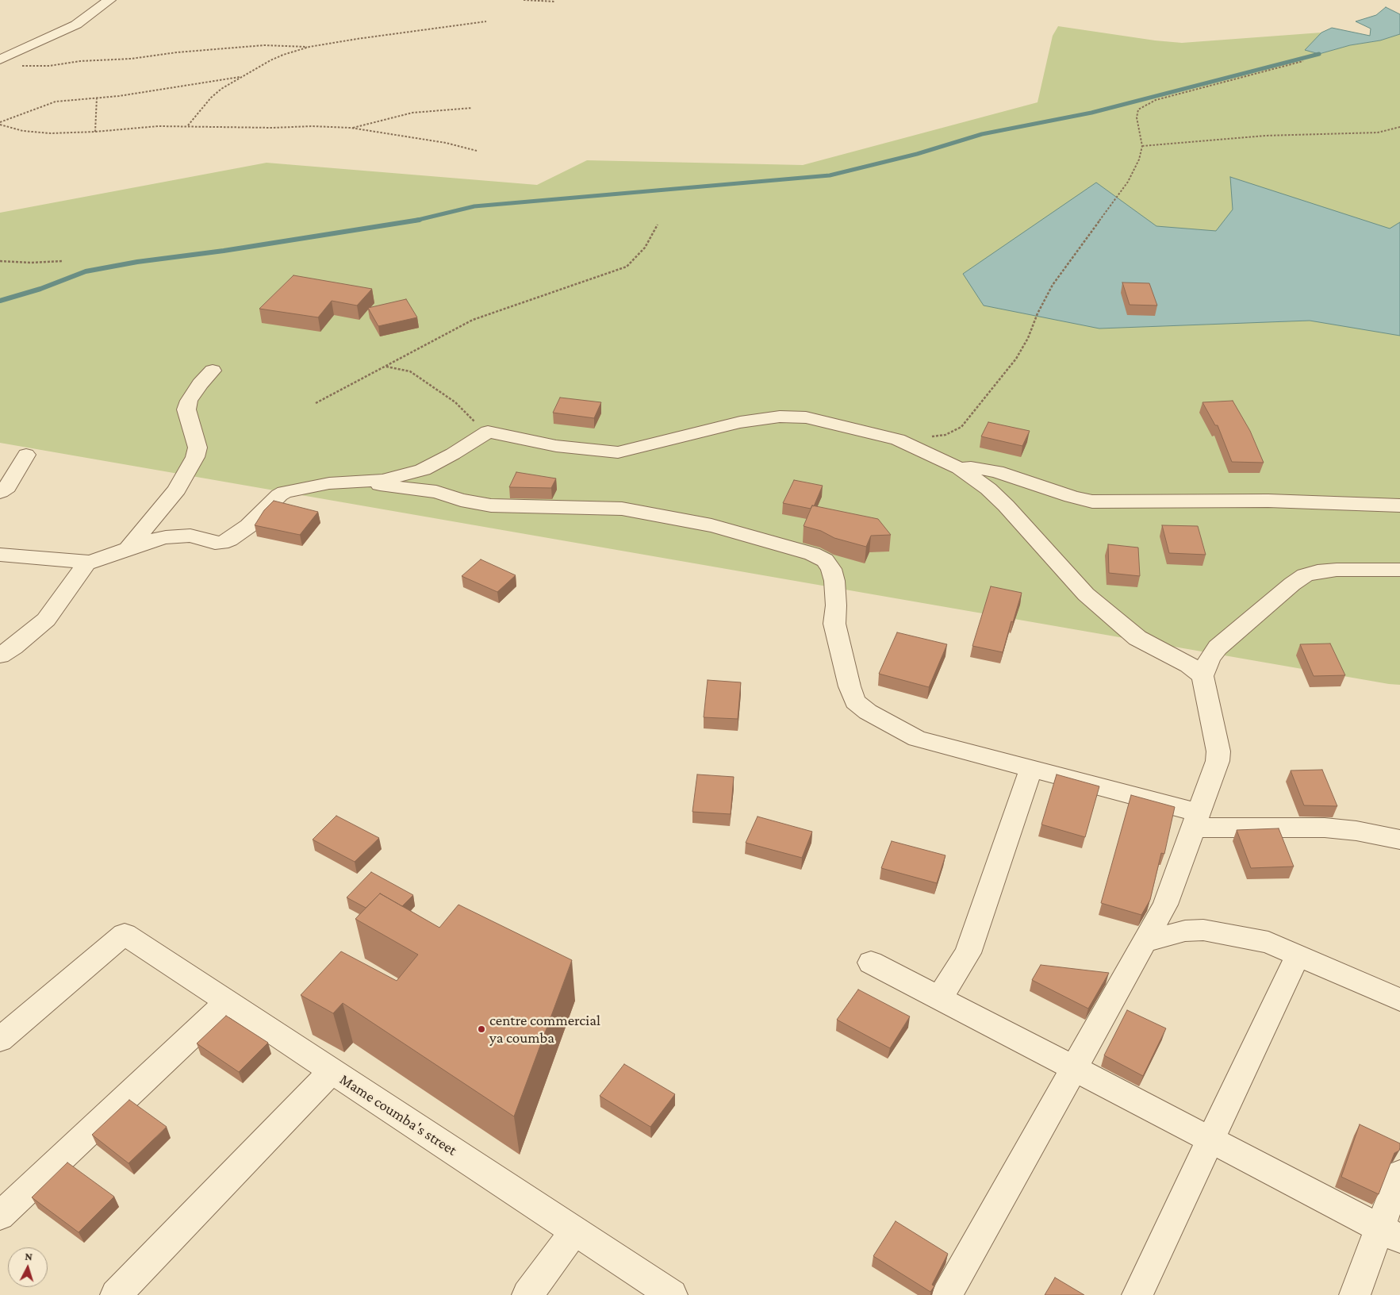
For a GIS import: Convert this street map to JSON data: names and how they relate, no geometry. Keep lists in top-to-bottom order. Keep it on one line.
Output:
{"streets":{"street":["Mame coumba's street"]},"places":["centre commercial ya coumba"],"north":"top"}
